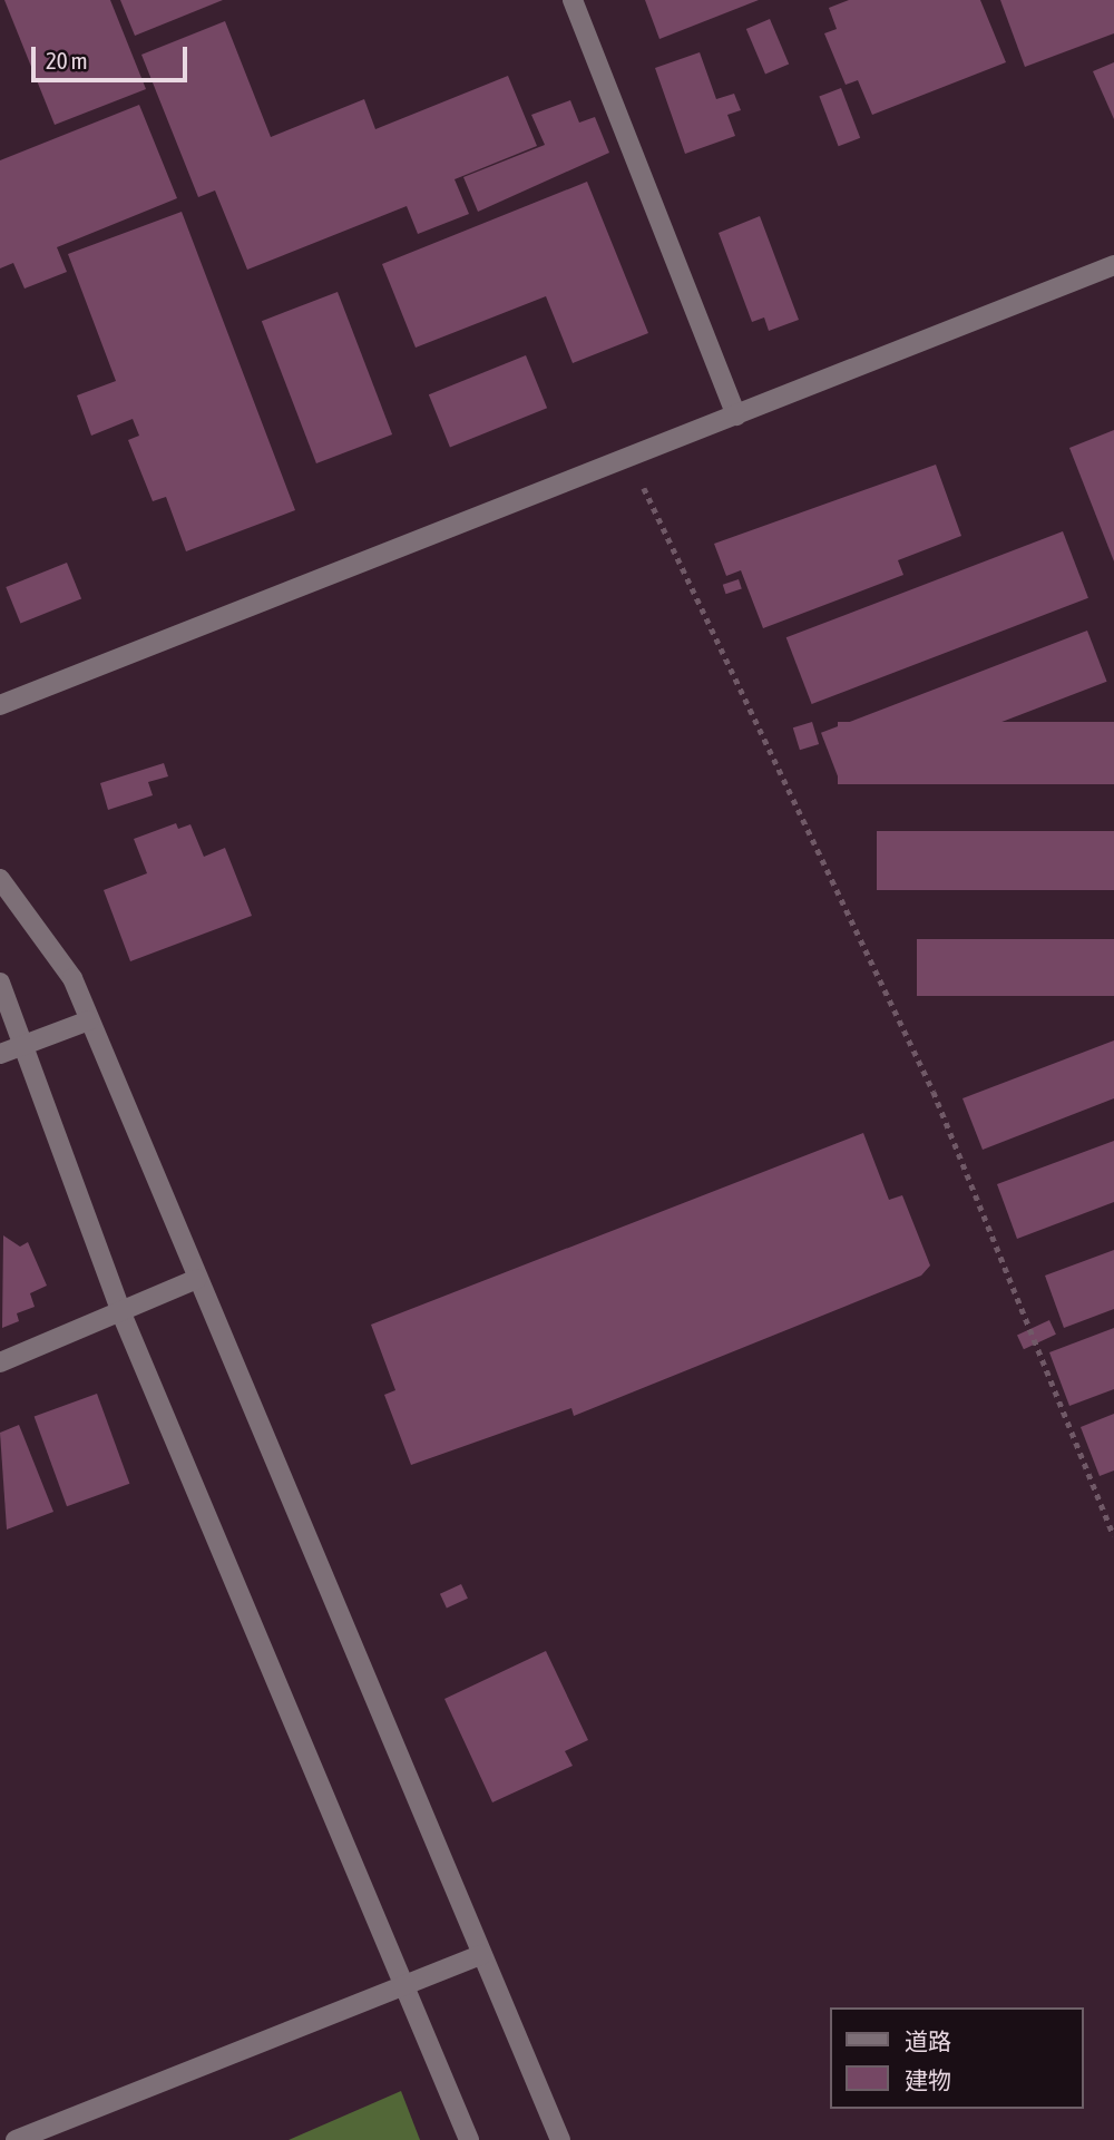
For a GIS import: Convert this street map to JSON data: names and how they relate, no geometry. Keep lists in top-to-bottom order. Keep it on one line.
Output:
{"legend":["道路","建物"],"scale_bar":"20 m"}
